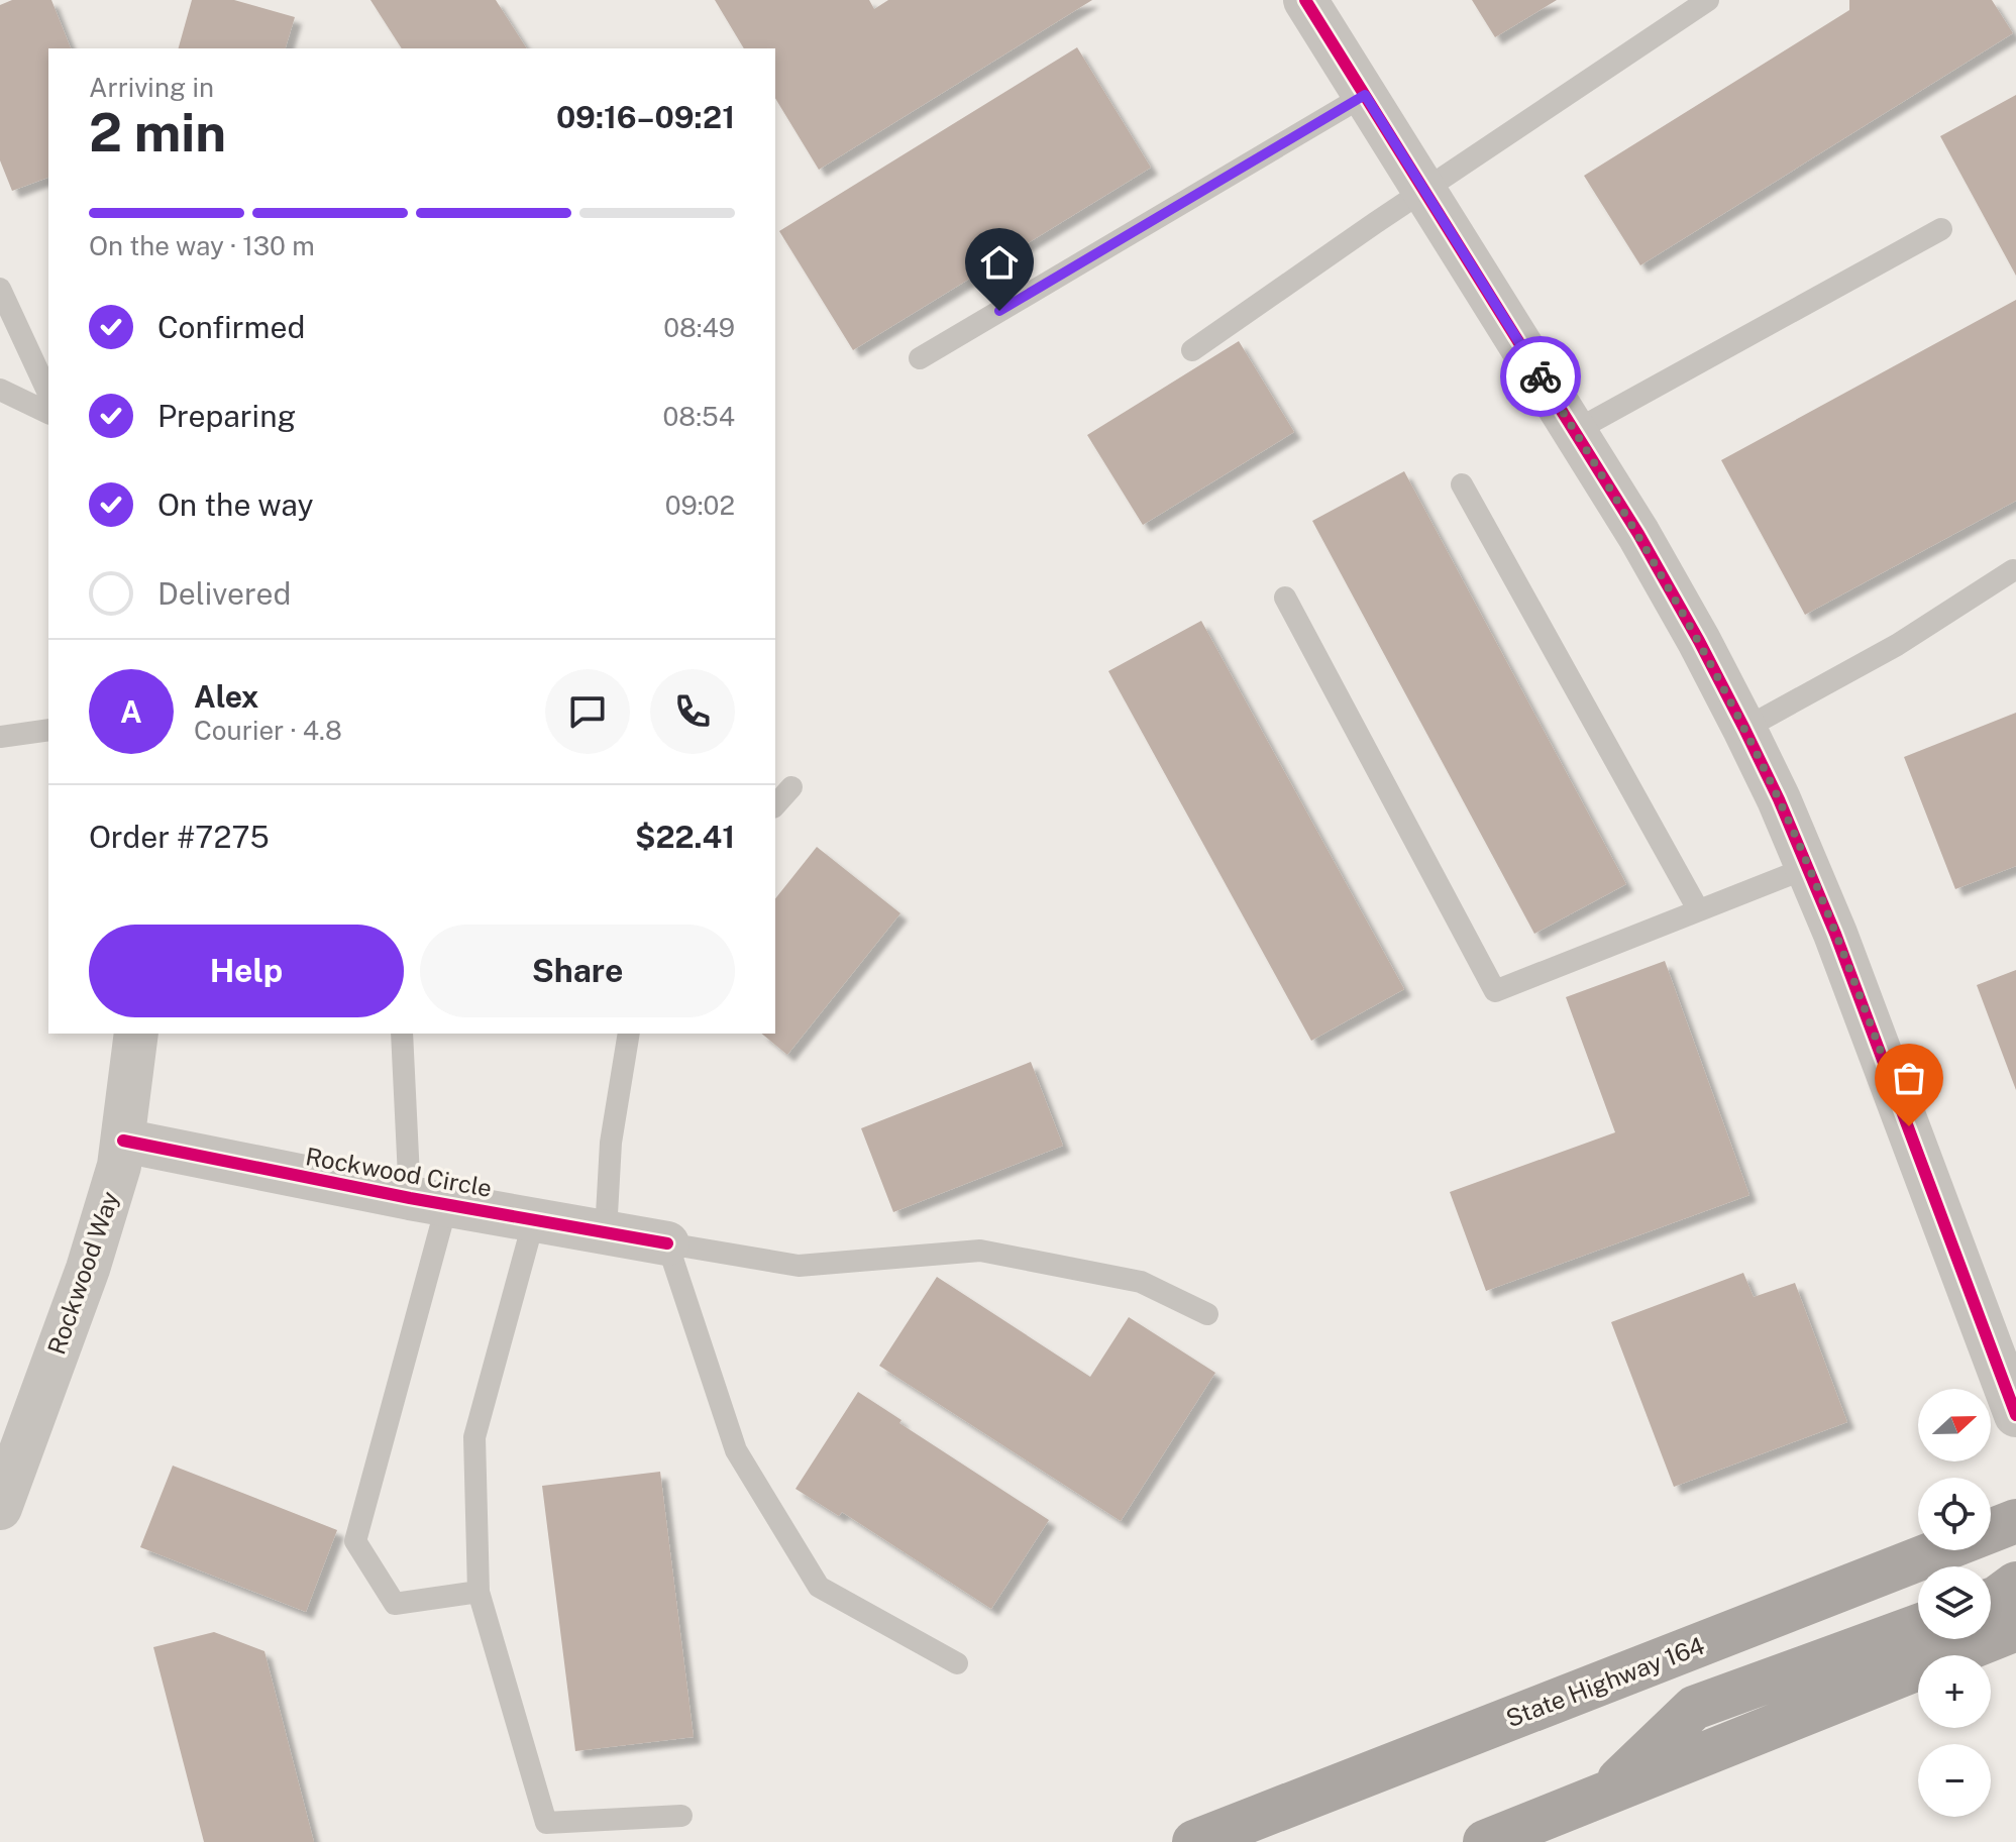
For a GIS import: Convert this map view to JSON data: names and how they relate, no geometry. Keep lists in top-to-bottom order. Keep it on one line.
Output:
{"streets":{"main road":["State Highway 164"],"street":["Rockwood Circle","Rockwood Way"]},"crossings":[["Rockwood Circle","Rockwood Way"]],"north":"right","page":{"heading":["2 min","Arriving in","09:16–09:21"],"panel":["Alex","Courier · 4.8","Order #7275","$22.41"],"bar":"On the way · 130 m","list":[["Confirmed","08:49"],["Preparing","08:54"],["On the way","09:02"],"Delivered"],"round":"A","buttons":["Help","Share"],"map_buttons":["+","−"]}}
